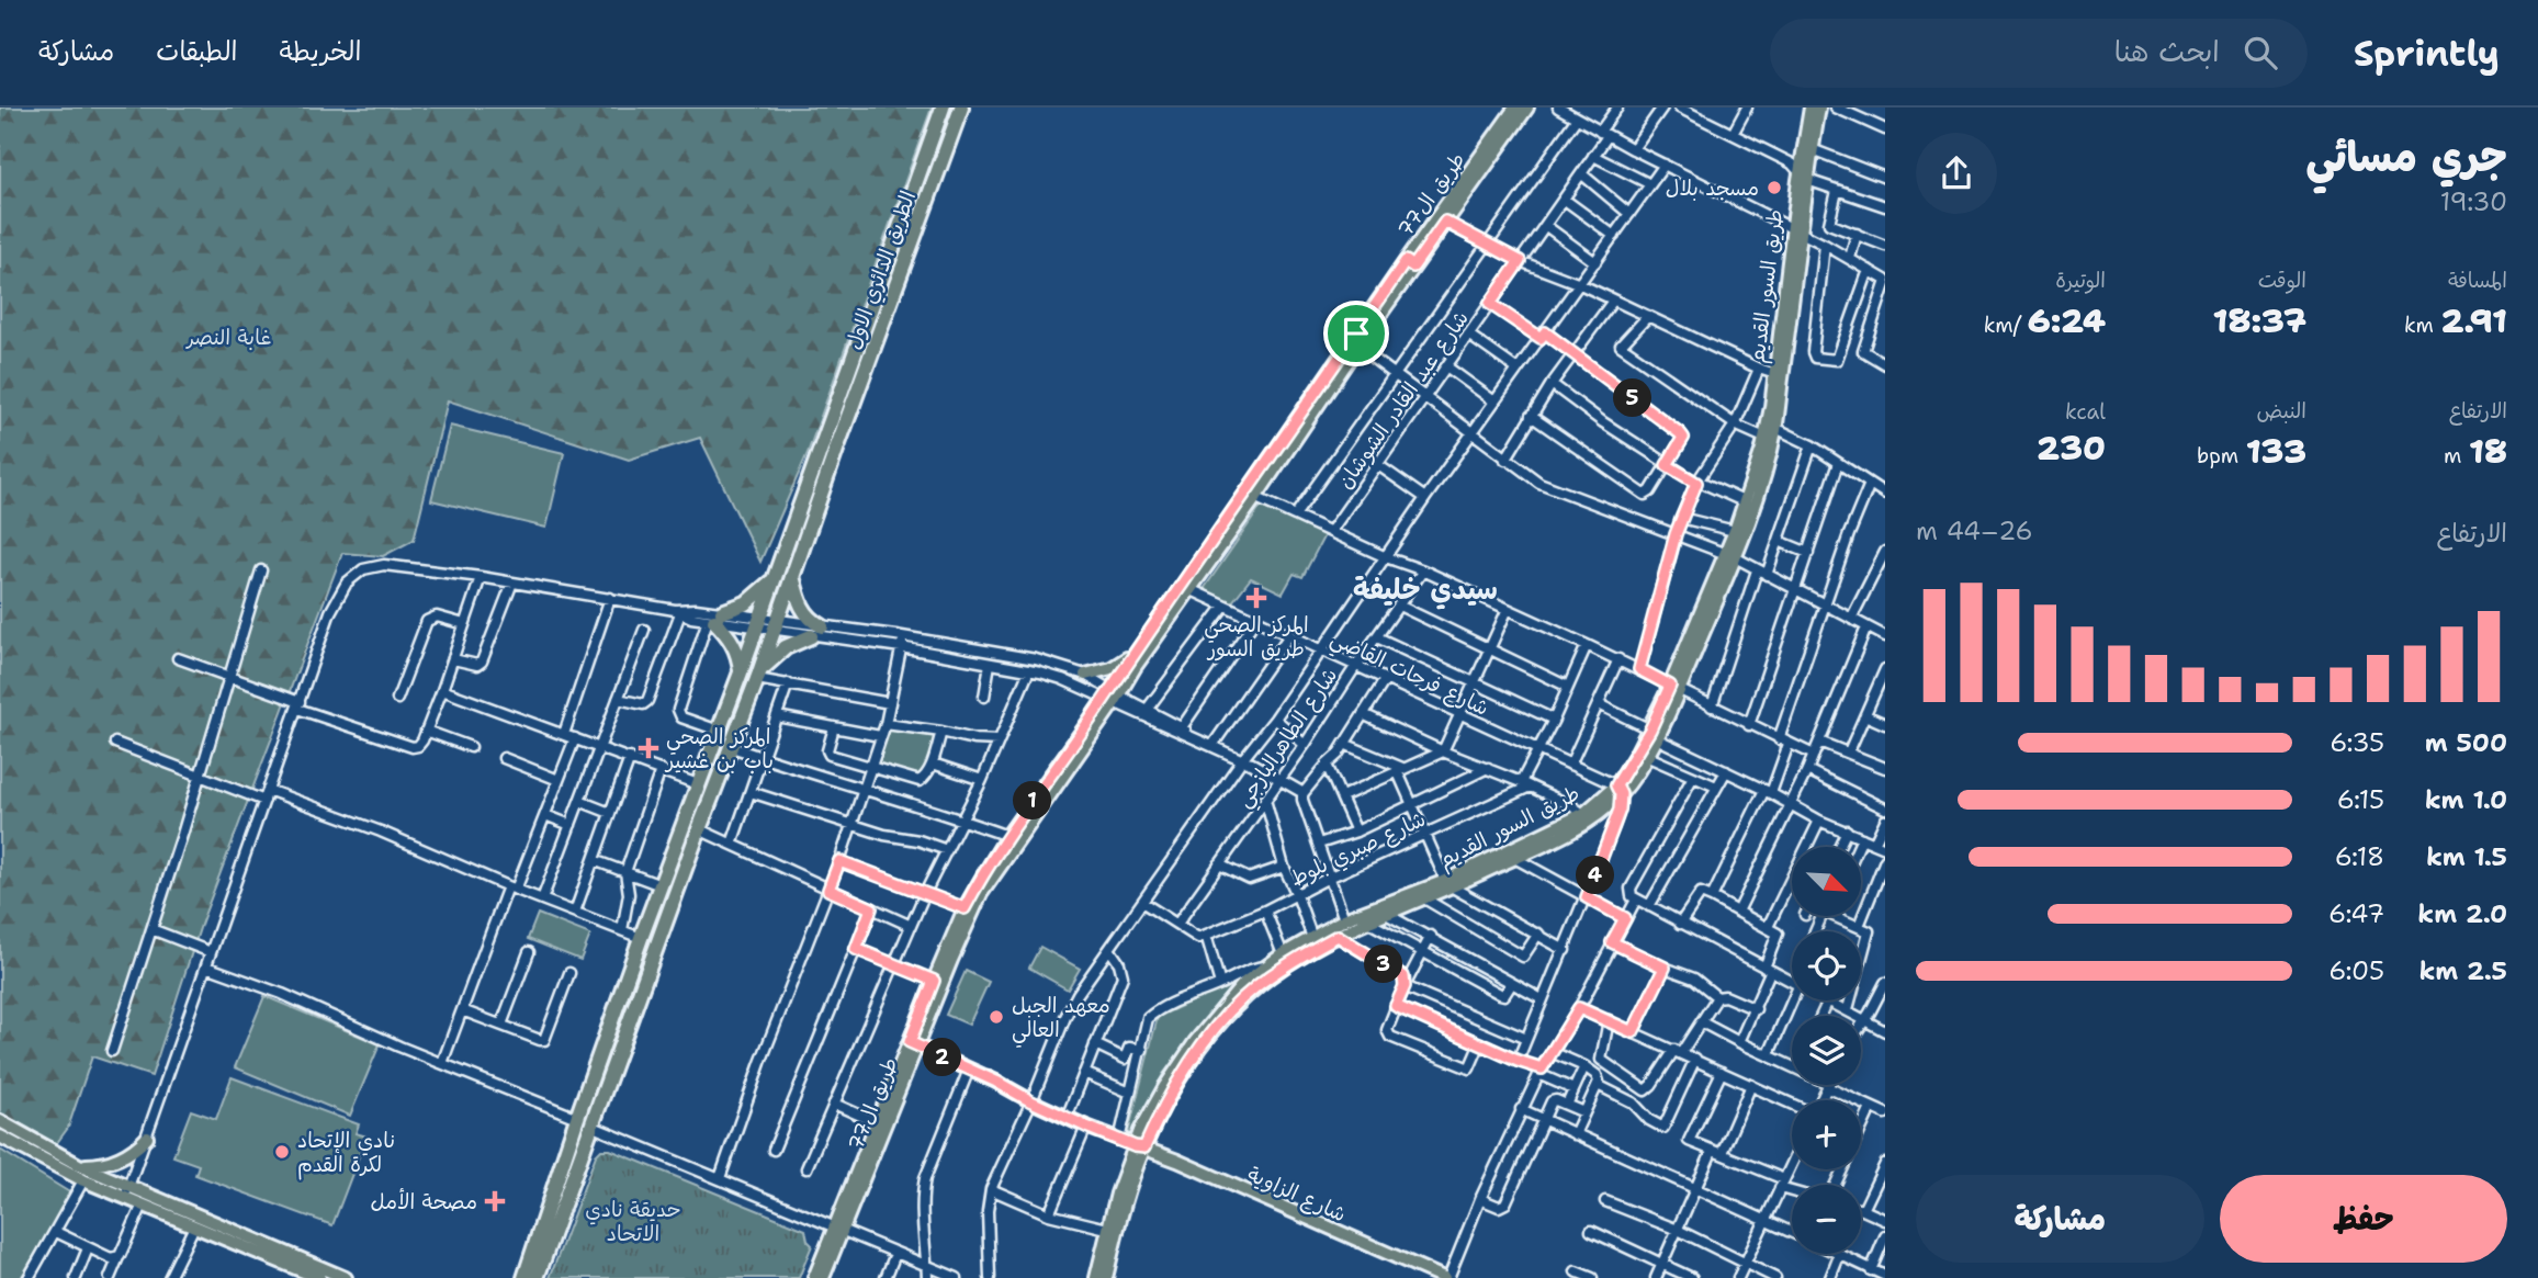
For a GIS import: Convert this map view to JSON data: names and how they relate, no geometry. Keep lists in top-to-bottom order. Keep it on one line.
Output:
{"streets":{"highway":["الطريق الدائري الاول"],"main road":["طريق ال77","طريق السور القديم","شارع الزاوية"],"street":["شارع عبد القادر الشوشان","شارع فرحات القاضي","شارع الطاهراليازجي","شارع صبري بلوط"]},"crossings":[["طريق ال77","شارع فرحات القاضي"],["طريق ال77","شارع الزاوية"],["طريق السور القديم","شارع فرحات القاضي"],["طريق السور القديم","شارع الزاوية"],["شارع فرحات القاضي","شارع الطاهراليازجي"]],"districts":["سيدي خليفة"],"parks":["غابة النصر","حديقة نادي الاتحاد"],"places":{"other":["مسجد بلال","معهد الجبل العالي","نادي الإتحاد لكرة القدم"],"health":["المركز الصحي طريق السور","المركز الصحي باب بن غشير","مصحة الأمل"]},"north":"bottom right","page":{"header":"Sprintly","search":"ابحث هنا","nav":["الخريطة","الطبقات","مشاركة"],"heading":["جري مسائي","19:30"],"stats":[["المسافة","2.91 km"],["الوقت","18:37"],["الوتيرة","6:24 /km"],["الارتفاع","18 m"],["النبض","133 bpm"],["kcal","230"]],"pins":["5","1","4","3","2"],"chart":["الارتفاع","26–44 m"],"list":[{"name":"500 m","note":"6:35"},{"name":"1.0 km","note":"6:15"},{"name":"1.5 km","note":"6:18"},{"name":"2.0 km","note":"6:47"},{"name":"2.5 km","note":"6:05"}],"map_buttons":["+","−"],"buttons":["حفظ","مشاركة"]}}
